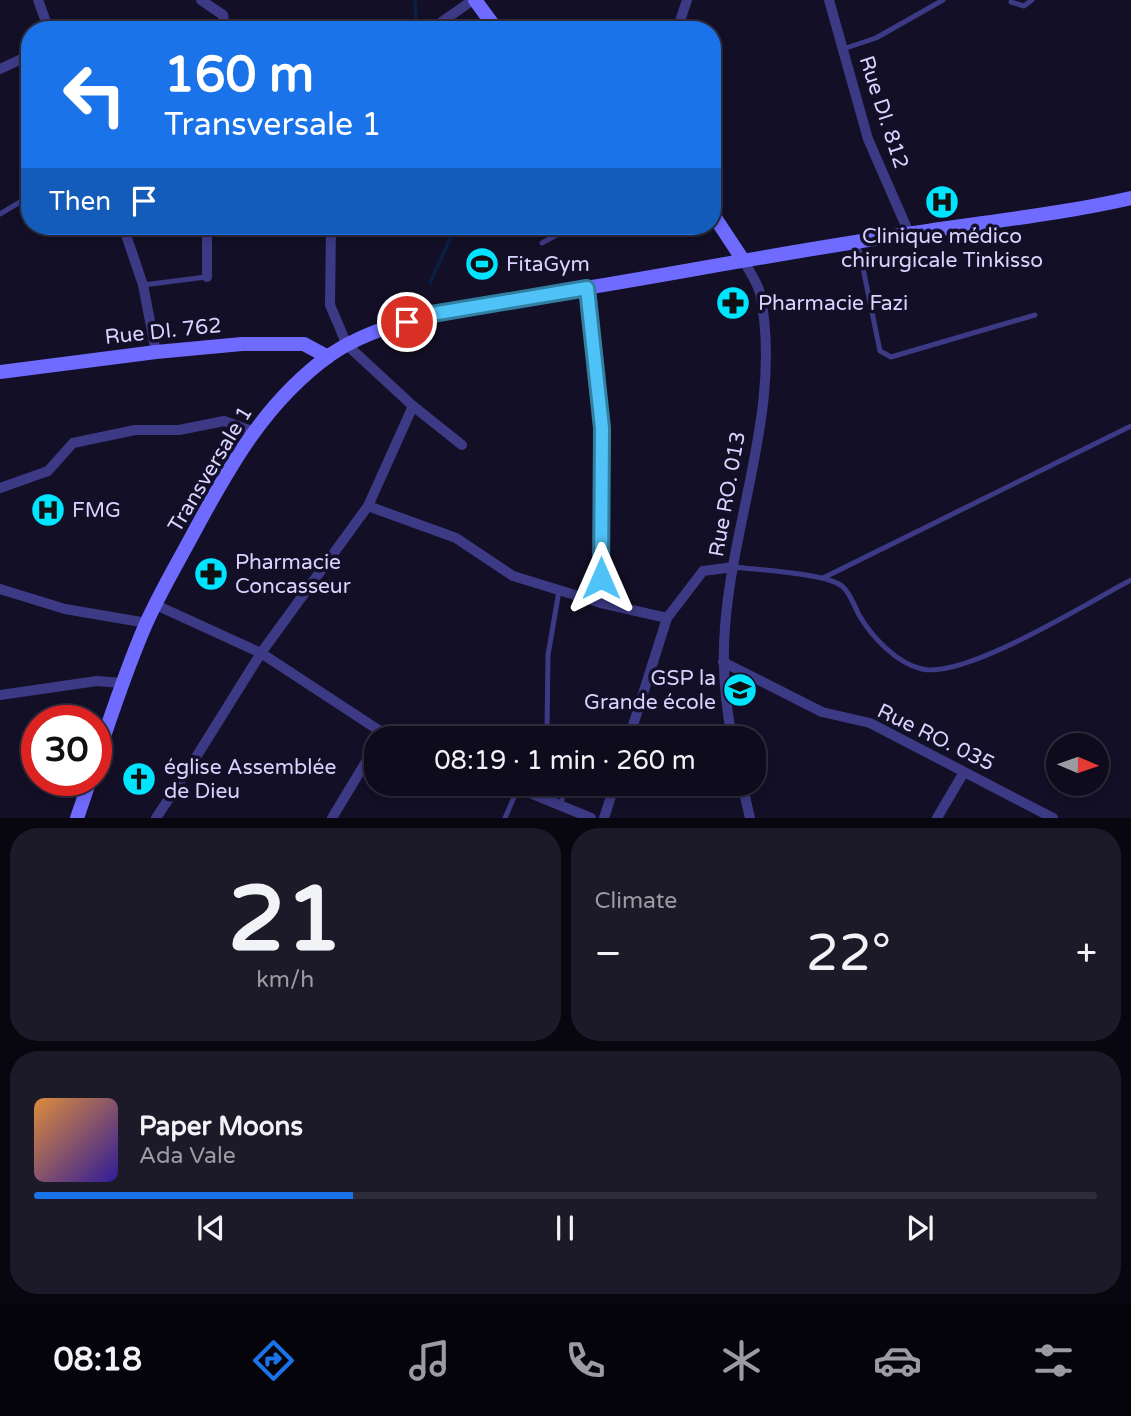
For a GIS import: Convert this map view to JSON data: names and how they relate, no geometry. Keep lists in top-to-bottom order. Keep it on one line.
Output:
{"streets":{"main road":["Rue DI. 762","Transversale 1"],"street":["Rue DI. 812","Rue RO. 013","Rue RO. 035"]},"crossings":[["Rue DI. 812","Transversale 1"],["Rue DI. 762","Transversale 1"],["Transversale 1","Rue RO. 013"],["Rue RO. 013","Rue RO. 035"]],"places":{"hospital":["Clinique médico chirurgicale Tinkisso","FMG"],"sports":["FitaGym"],"pharmacy":["Pharmacie Fazi","Pharmacie Concasseur"],"school or university":["GSP la Grande école"],"church":["église Assemblée de Dieu"]},"north":"right","page":{"turn":["160 m","Transversale 1"],"then":"Then","limit":"30","trip":"08:19 · 1 min · 260 m","tile":[["21","km/h"],"Climate"],"heat":["−","22°","+"],"song":["Paper Moons","Ada Vale"],"tabs":"08:18"}}
